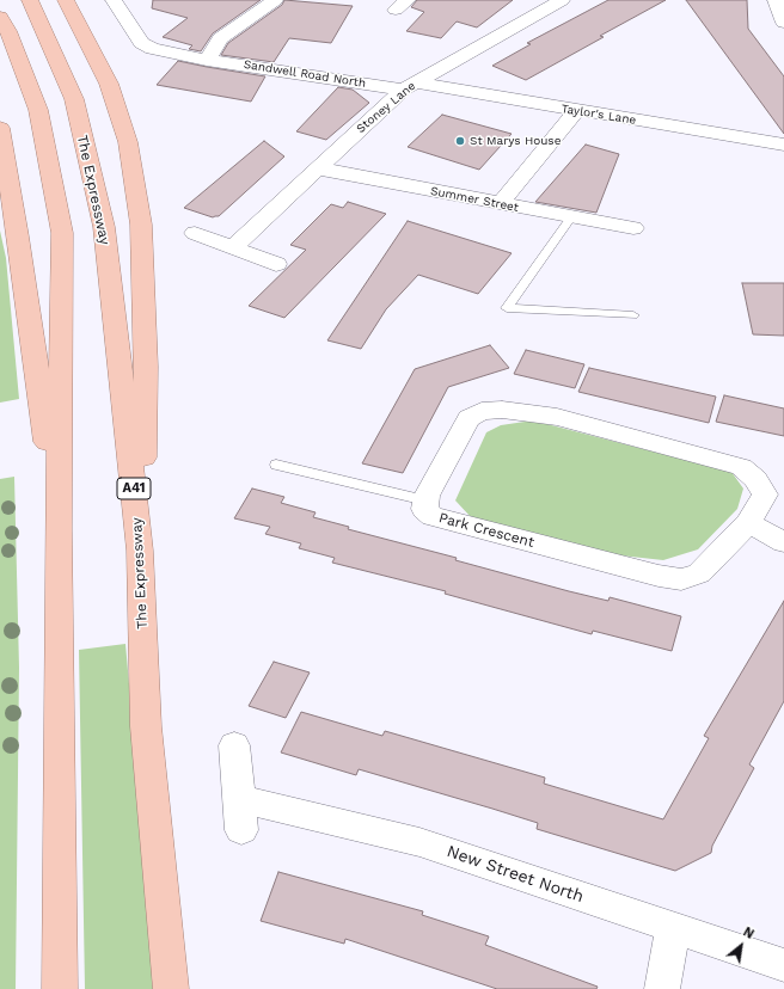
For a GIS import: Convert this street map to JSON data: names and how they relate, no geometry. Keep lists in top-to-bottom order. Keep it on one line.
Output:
{"streets":{"highway":["The Expressway","A41"],"street":["Sandwell Road North","Stoney Lane","Taylor's Lane","Summer Street","Park Crescent","New Street North"]},"crossings":[["Sandwell Road North","Stoney Lane"],["Sandwell Road North","Taylor's Lane"],["Stoney Lane","Taylor's Lane"],["Stoney Lane","Summer Street"],["The Expressway","A41"]],"places":["St Marys House"],"north":"top right"}
